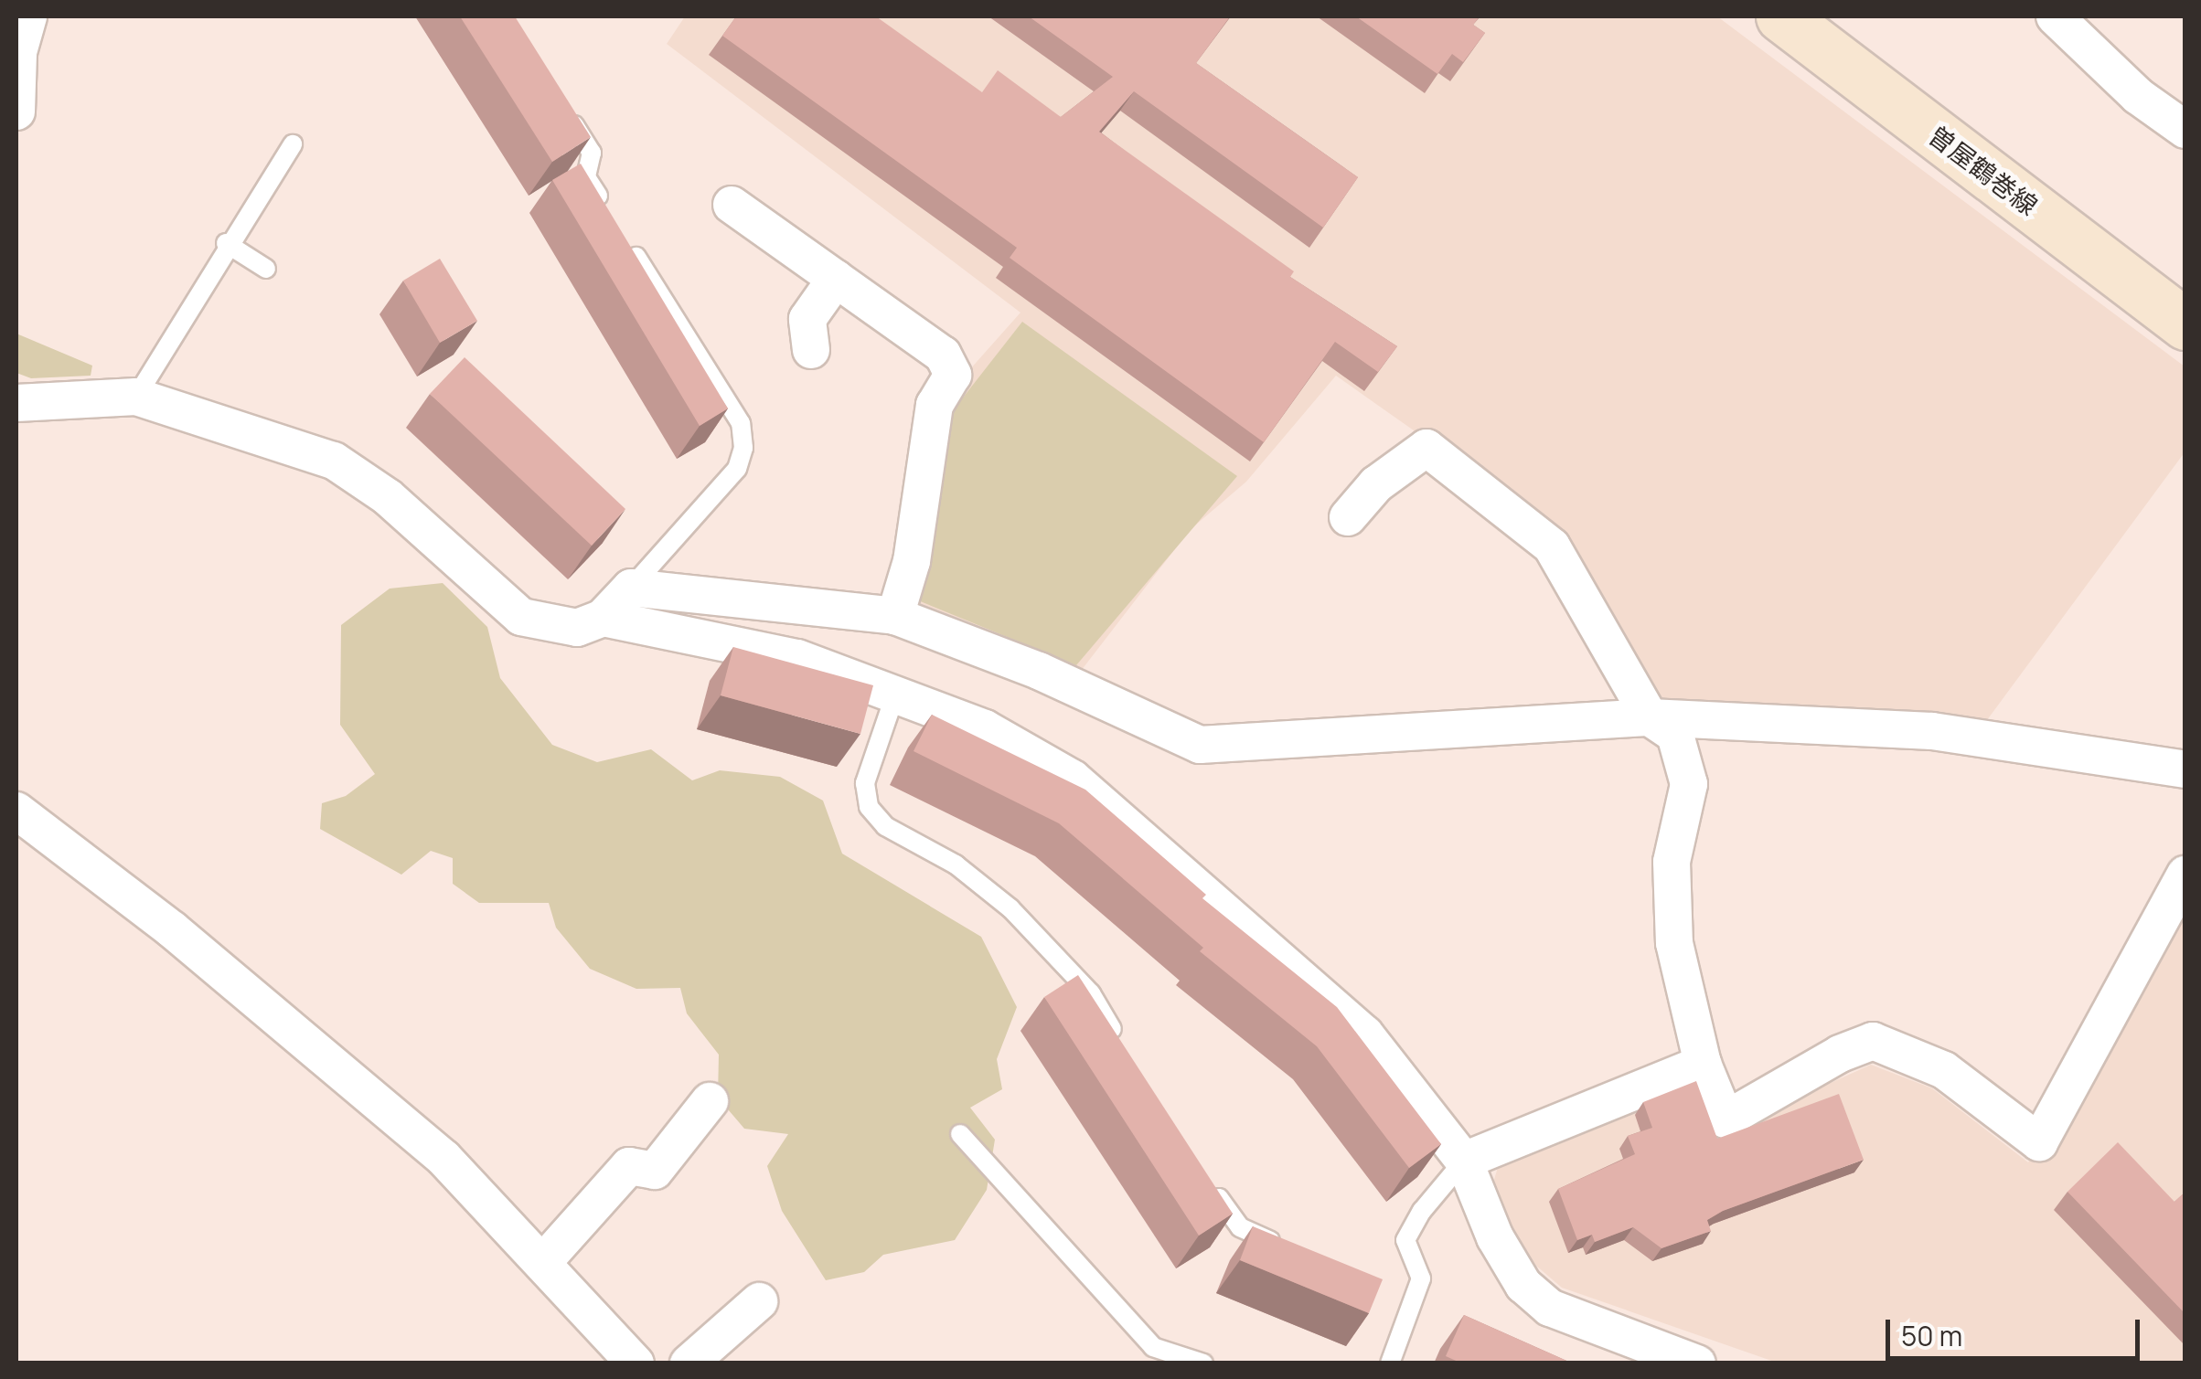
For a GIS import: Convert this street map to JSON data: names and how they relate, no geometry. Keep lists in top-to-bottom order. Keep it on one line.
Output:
{"streets":{"main road":["曽屋鶴巻線"]},"scale_bar":"50 m"}
